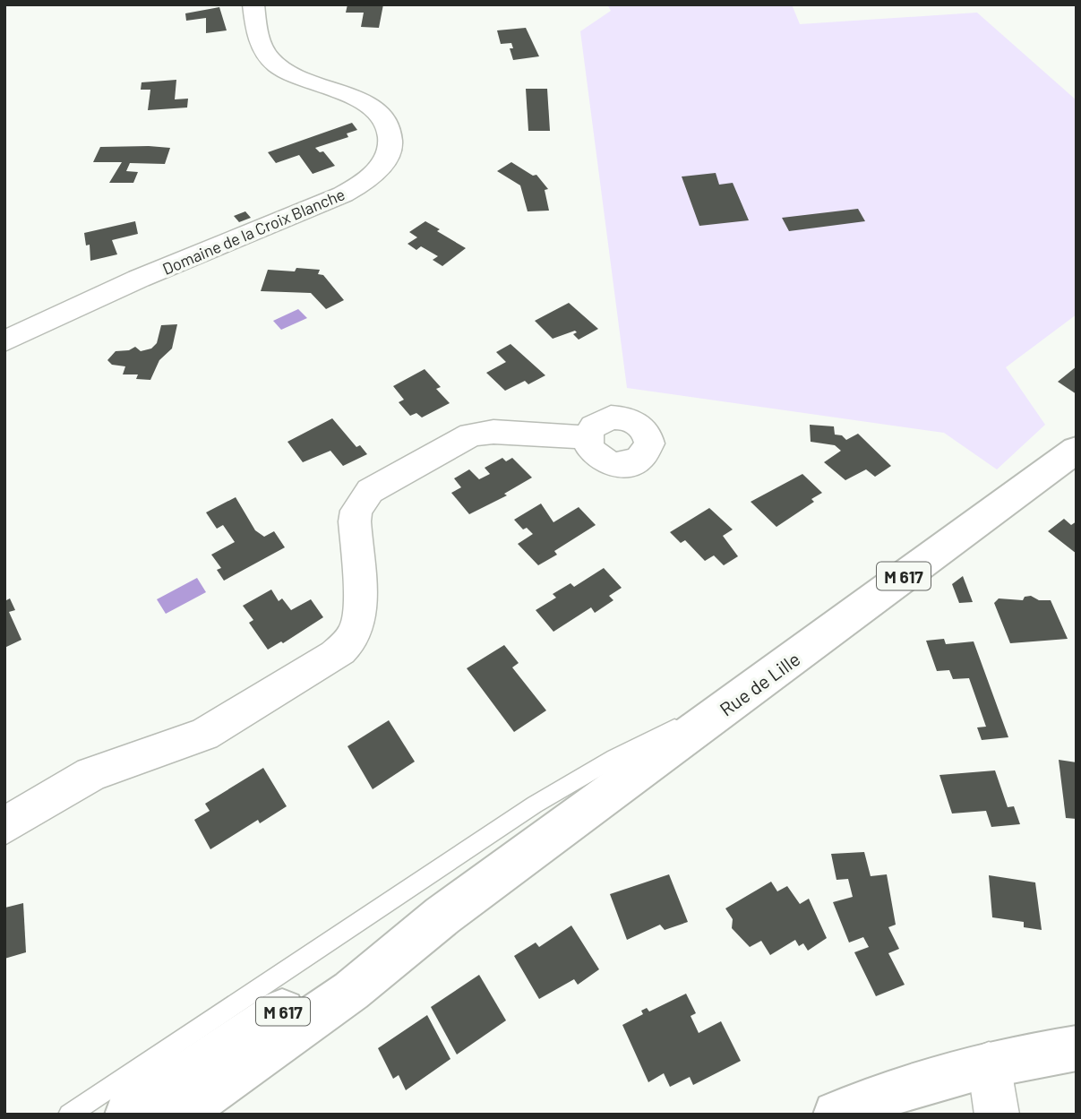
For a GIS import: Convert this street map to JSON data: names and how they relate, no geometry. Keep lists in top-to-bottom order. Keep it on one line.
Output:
{"streets":{"main road":["M 617","Rue de Lille"],"street":["Domaine de la Croix Blanche"]}}
